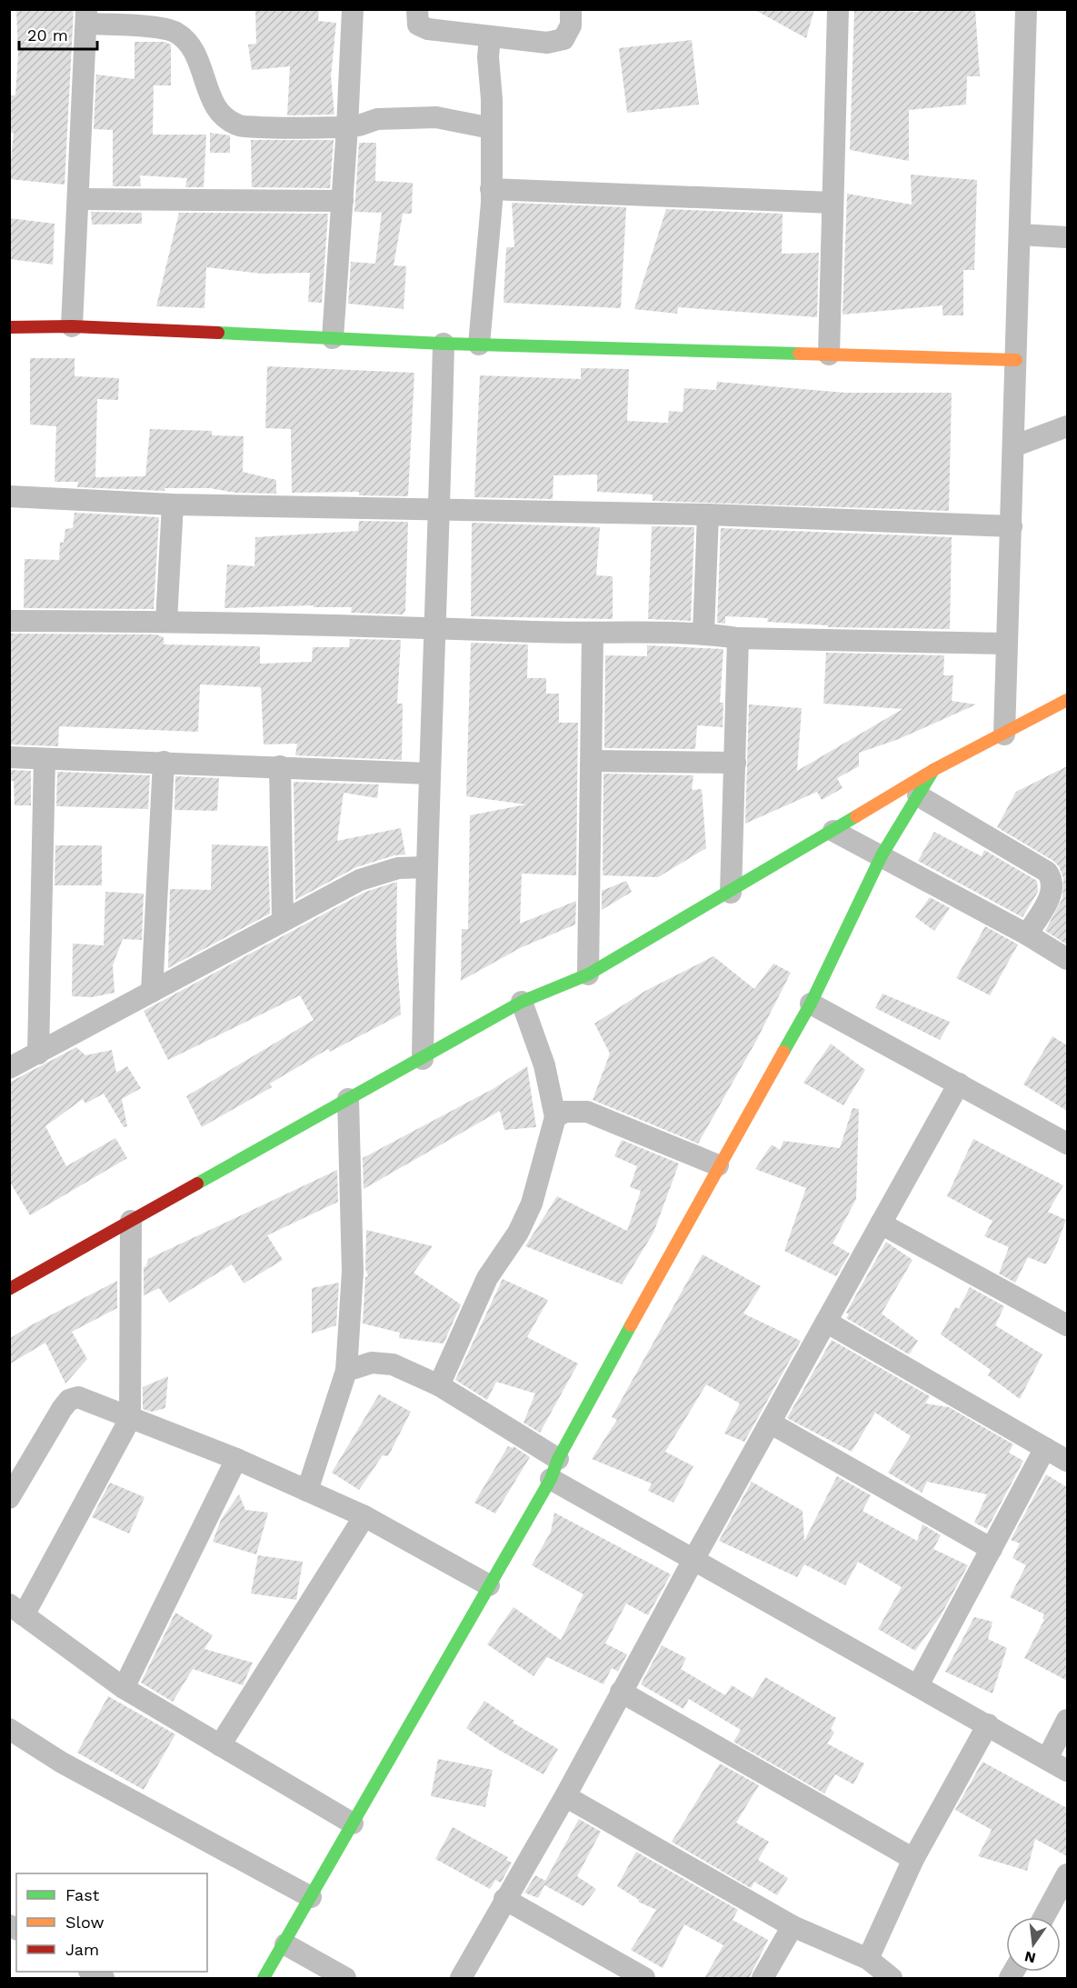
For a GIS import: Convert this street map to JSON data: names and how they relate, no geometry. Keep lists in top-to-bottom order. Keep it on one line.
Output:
{"legend":["Fast","Slow","Jam"],"scale_bar":"20 m","north":"bottom"}
